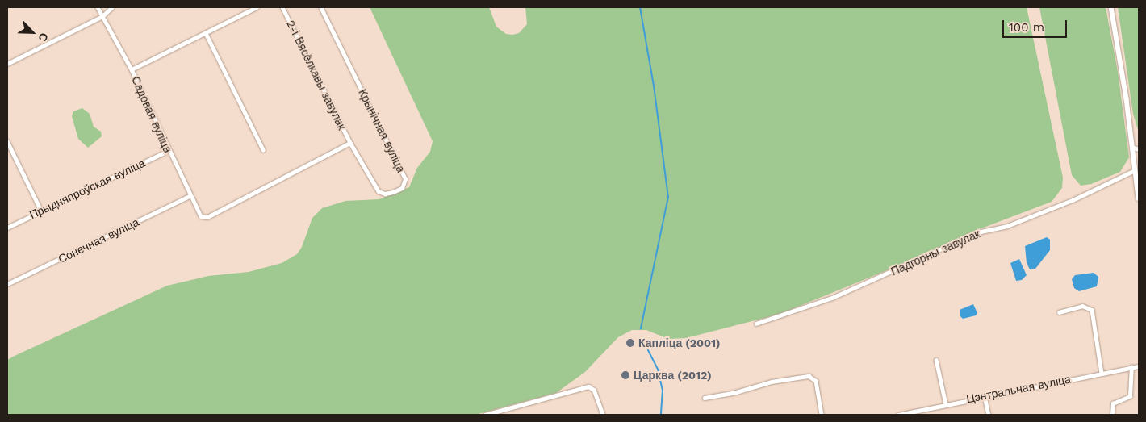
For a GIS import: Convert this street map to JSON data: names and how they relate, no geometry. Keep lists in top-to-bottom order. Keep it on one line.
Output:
{"streets":{"street":["2-і Вясёлкавы завулак","Садовая вуліца","Крынічная вуліца","Прыдняпроўская вуліца","Сонечная вуліца","Падгорны завулак","Цэнтральная вуліца"]},"crossings":[["2-і Вясёлкавы завулак","Садовая вуліца"],["2-і Вясёлкавы завулак","Крынічная вуліца"],["Садовая вуліца","Крынічная вуліца"],["Садовая вуліца","Прыдняпроўская вуліца"],["Садовая вуліца","Сонечная вуліца"]],"places":["Капліца (2001)","Царква (2012)"],"scale_bar":"100 m","north":"bottom right"}
